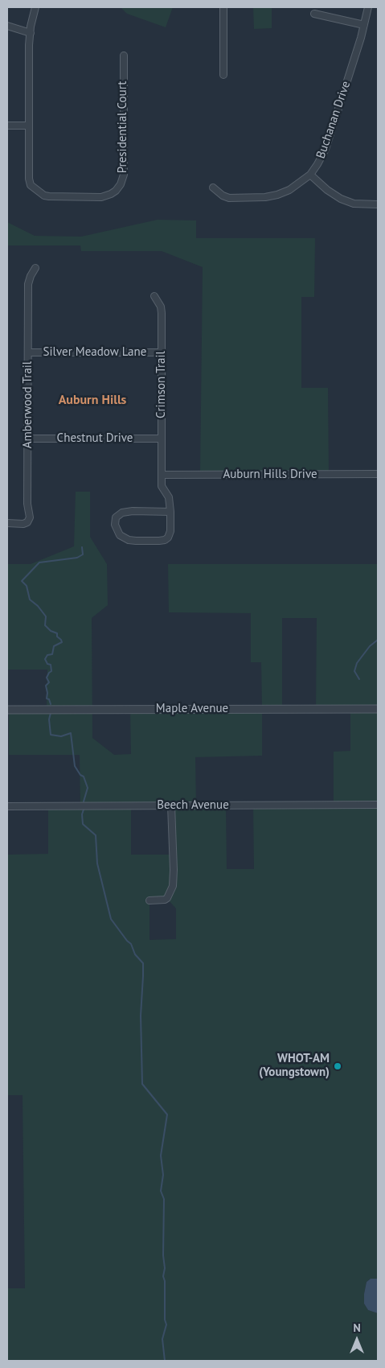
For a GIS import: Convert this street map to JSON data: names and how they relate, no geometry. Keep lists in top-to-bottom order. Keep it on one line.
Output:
{"streets":{"street":["Buchanan Drive","Presidential Court","Silver Meadow Lane","Crimson Trail","Amberwood Trail","Chestnut Drive","Auburn Hills Drive","Maple Avenue","Beech Avenue"]},"crossings":[["Silver Meadow Lane","Crimson Trail"],["Silver Meadow Lane","Amberwood Trail"],["Crimson Trail","Chestnut Drive"],["Crimson Trail","Auburn Hills Drive"],["Amberwood Trail","Chestnut Drive"]],"districts":["Auburn Hills"],"places":["WHOT-AM (Youngstown)"],"north":"top"}
